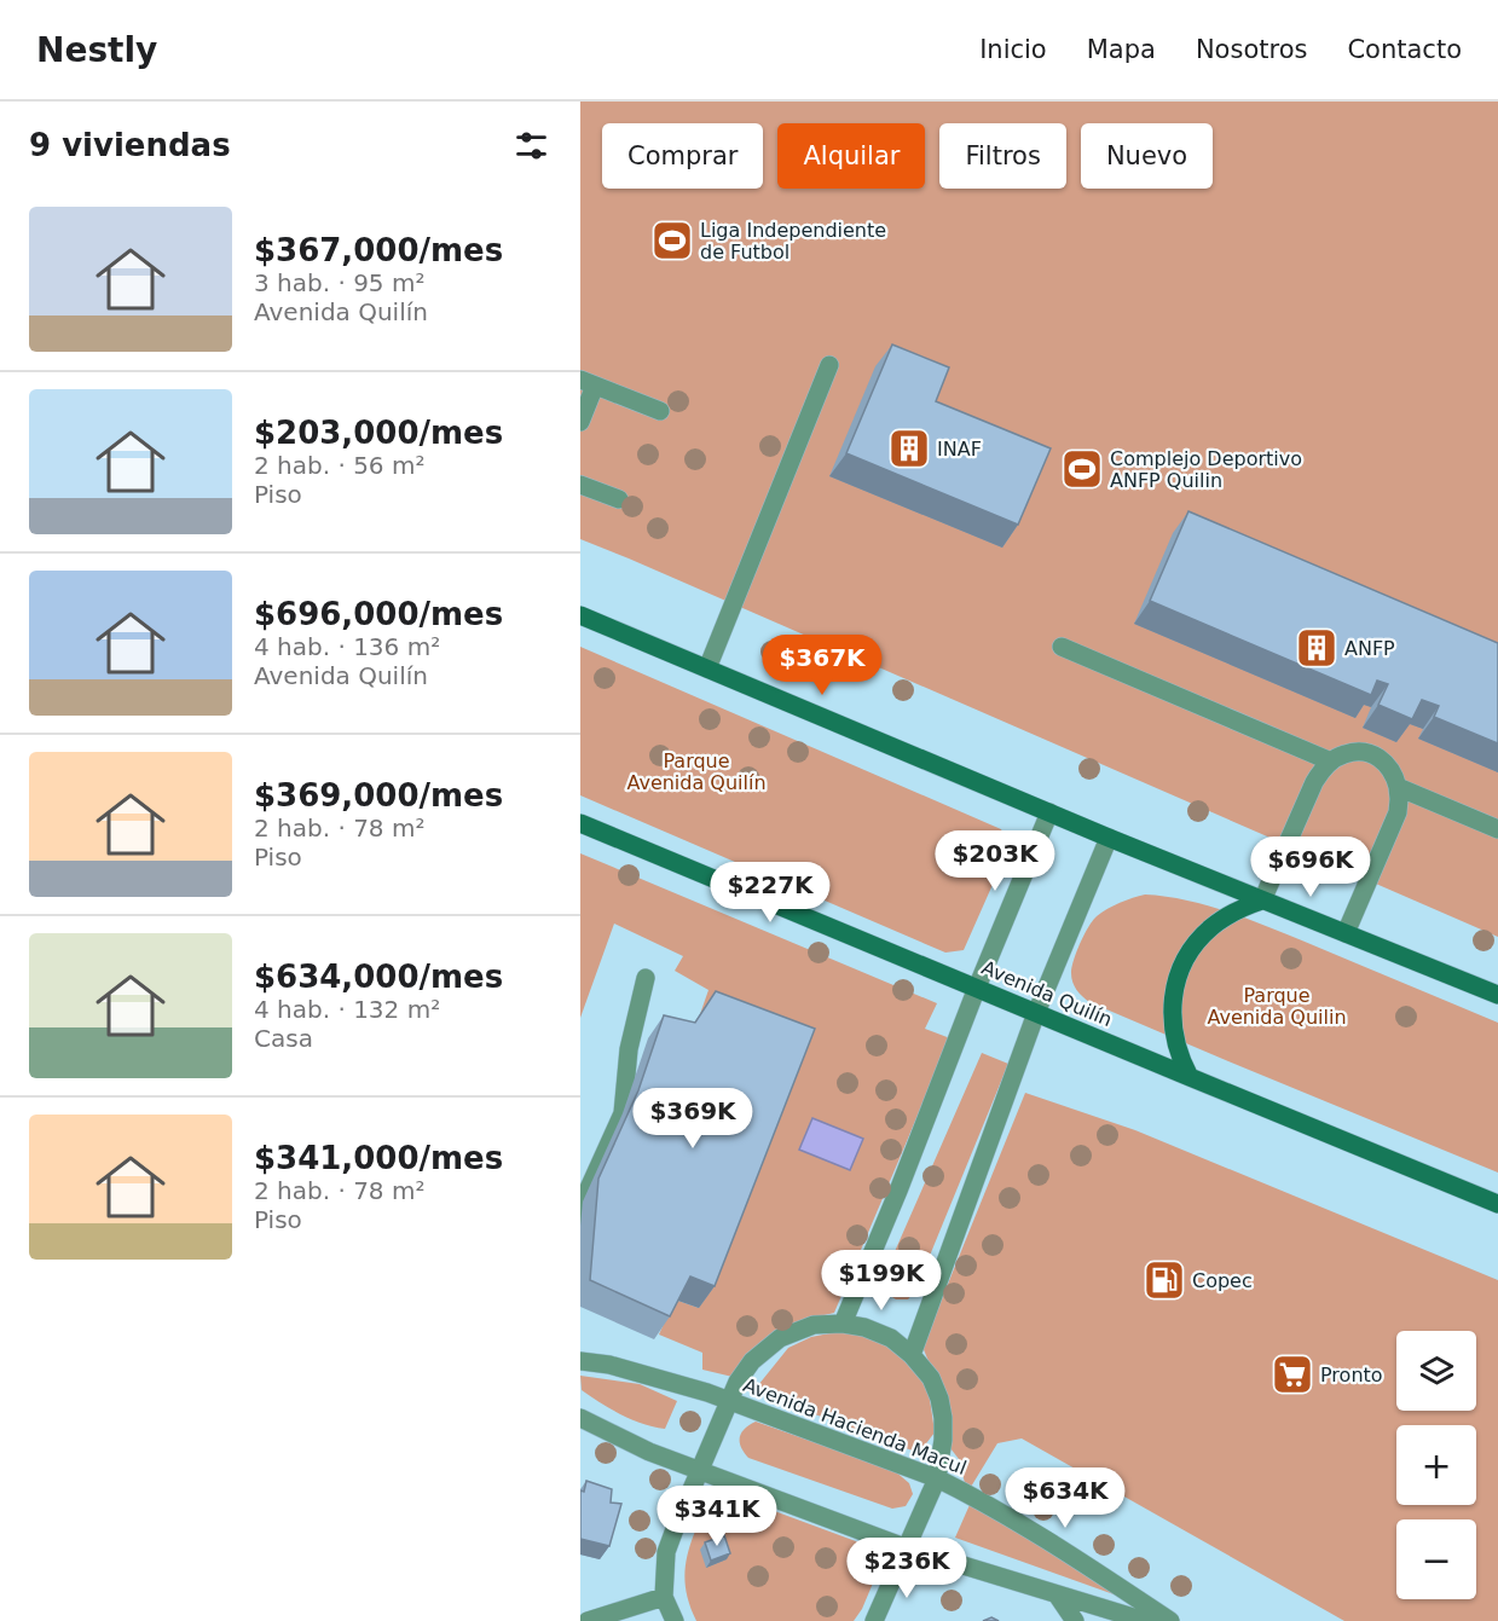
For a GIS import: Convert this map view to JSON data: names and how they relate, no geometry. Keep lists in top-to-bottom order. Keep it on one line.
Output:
{"streets":{"main road":["Avenida Quilín"],"street":["Avenida Hacienda Macul"]},"parks":["Parque Avenida Quilín","Parque Avenida Quilin"],"places":{"sports":["Liga Independiente de Futbol","Complejo Deportivo ANFP Quilin"],"building":["INAF","ANFP"],"fuel station":["Copec"],"supermarket":["Pronto"]},"page":{"header":"Nestly","nav":["Inicio","Mapa","Nosotros","Contacto"],"heading":"9 viviendas","chip":["Comprar","Alquilar","Filtros","Nuevo"],"list":[{"name":"$367,000/mes","note":"3 hab. · 95 m² · Avenida Quilín"},{"name":"$203,000/mes","note":"2 hab. · 56 m² · Piso"},{"name":"$696,000/mes","note":"4 hab. · 136 m² · Avenida Quilín"},{"name":"$369,000/mes","note":"2 hab. · 78 m² · Piso"},{"name":"$634,000/mes","note":"4 hab. · 132 m² · Casa"},{"name":"$341,000/mes","note":"2 hab. · 78 m² · Piso"}],"price":["$367K","$203K","$696K","$227K","$369K","$199K","$634K","$341K","$236K"],"map_buttons":["+","−"]}}
